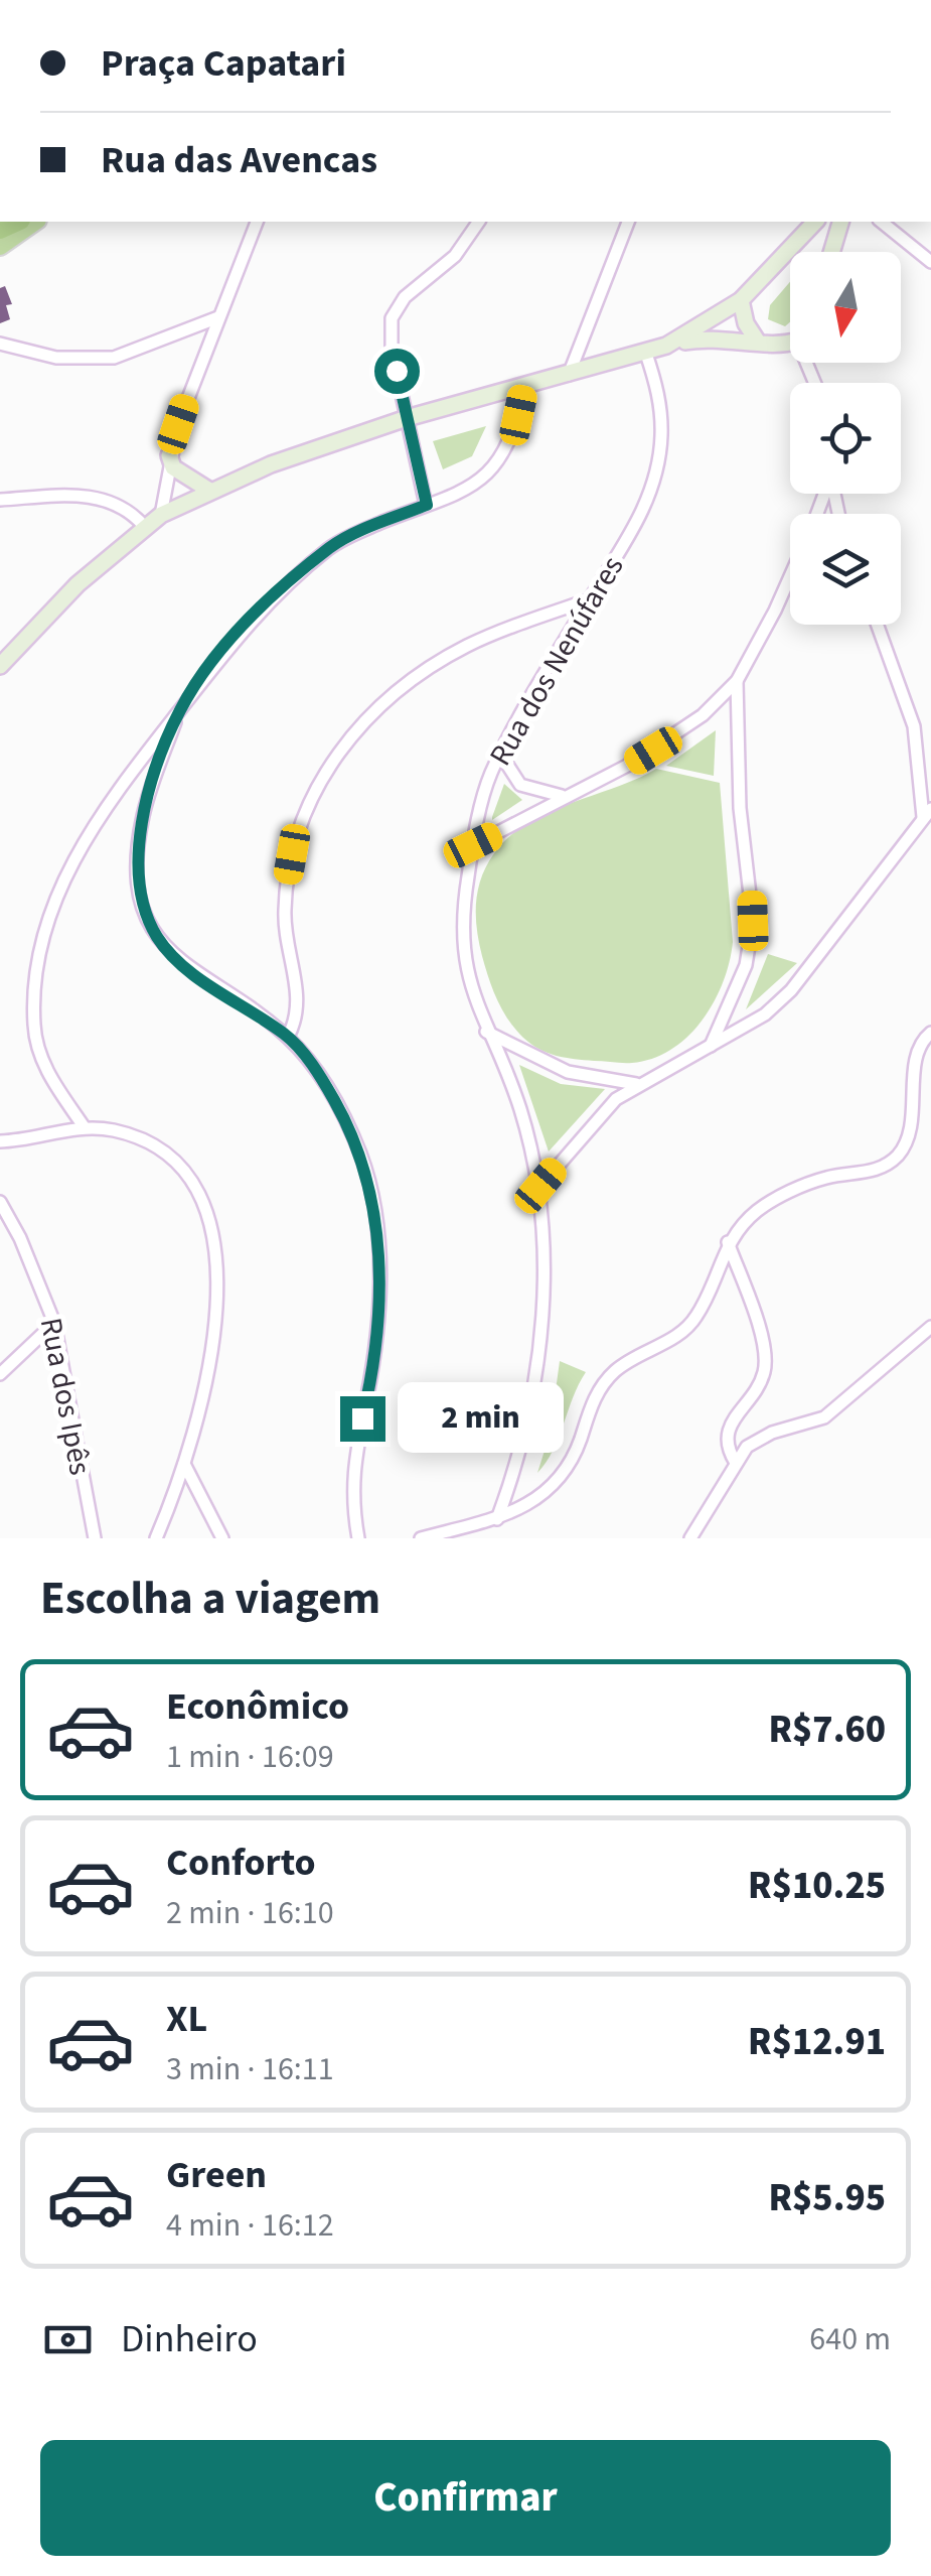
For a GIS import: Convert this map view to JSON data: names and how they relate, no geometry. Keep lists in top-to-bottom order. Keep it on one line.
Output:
{"streets":{"street":["Rua dos Nenúfares","Rua dos Ipês"]},"north":"bottom","page":{"banner":["Praça Capatari","Rua das Avencas"],"bubble":"2 min","heading":"Escolha a viagem","list":[{"name":"Econômico","note":"1 min · 16:09","value":"R$7.60"},{"name":"Conforto","note":"2 min · 16:10","value":"R$10.25"},{"name":"XL","note":"3 min · 16:11","value":"R$12.91"},{"name":"Green","note":"4 min · 16:12","value":"R$5.95"}],"pay":["Dinheiro","640 m"],"buttons":"Confirmar"}}
